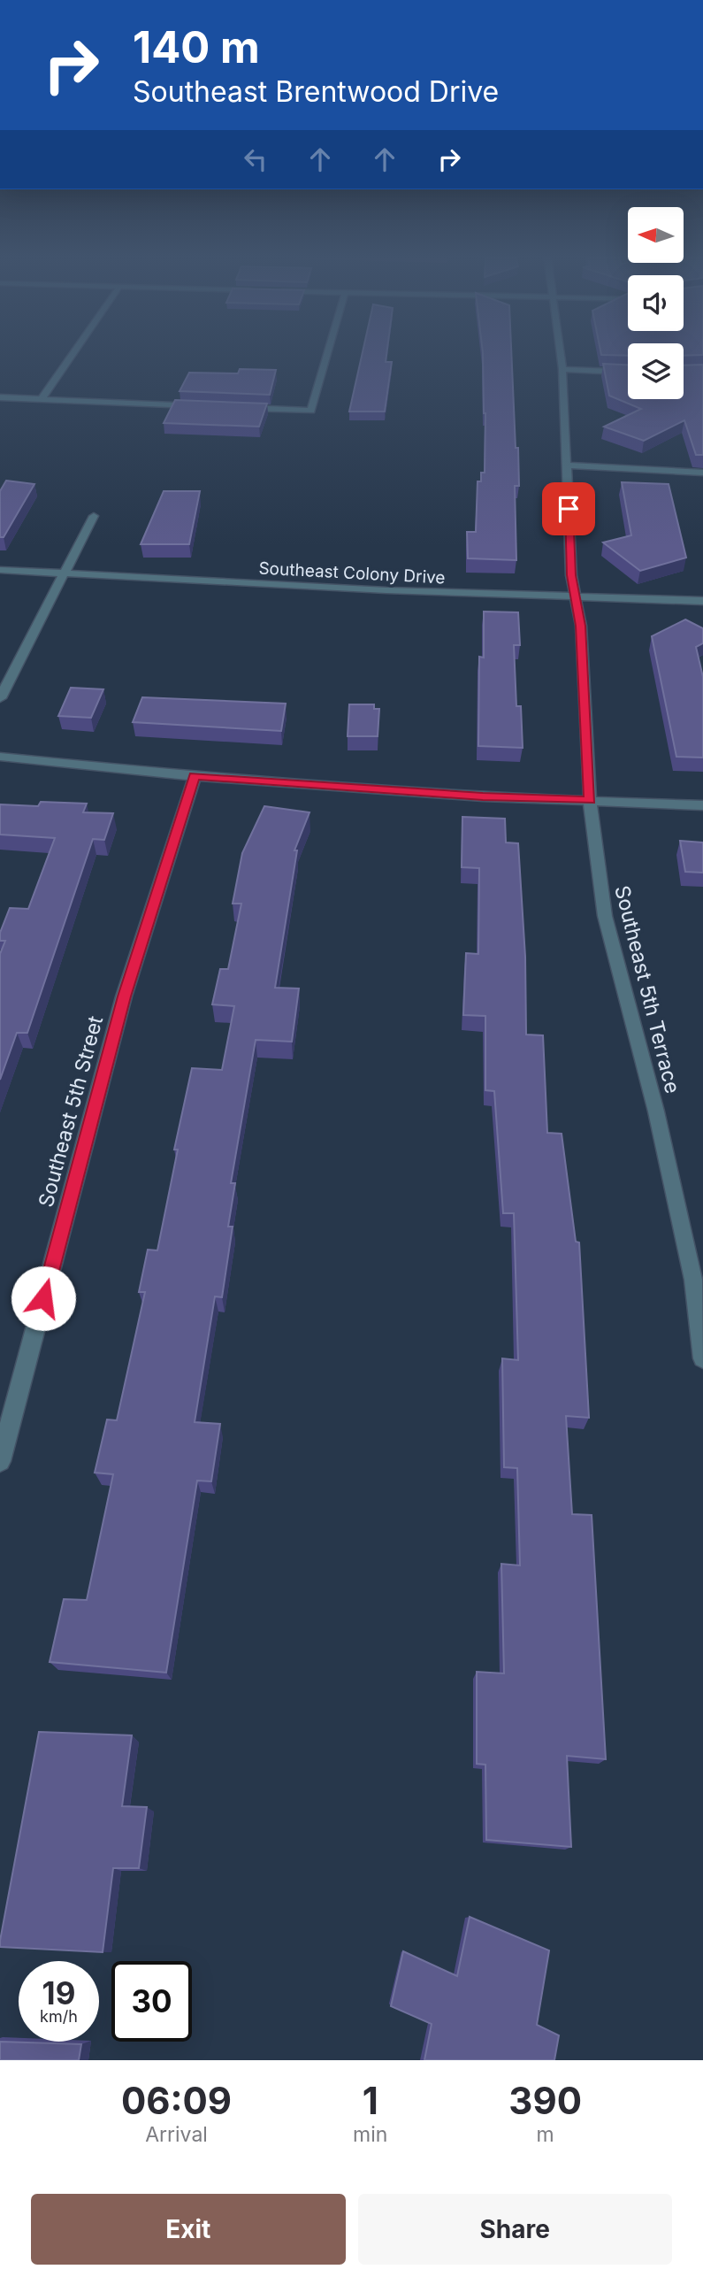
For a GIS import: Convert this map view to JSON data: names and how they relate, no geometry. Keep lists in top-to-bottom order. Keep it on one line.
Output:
{"streets":{"street":["Southeast Colony Drive","Southeast 5th Terrace","Southeast 5th Street"]},"crossings":[["Southeast Colony Drive","Southeast 5th Terrace"]],"north":"left","page":{"turn":["140 m","Southeast Brentwood Drive"],"speed":"19 km/h","limit":"30","eta":["06:09","Arrival","1","min","390","m"],"buttons":["Exit","Share"]}}
